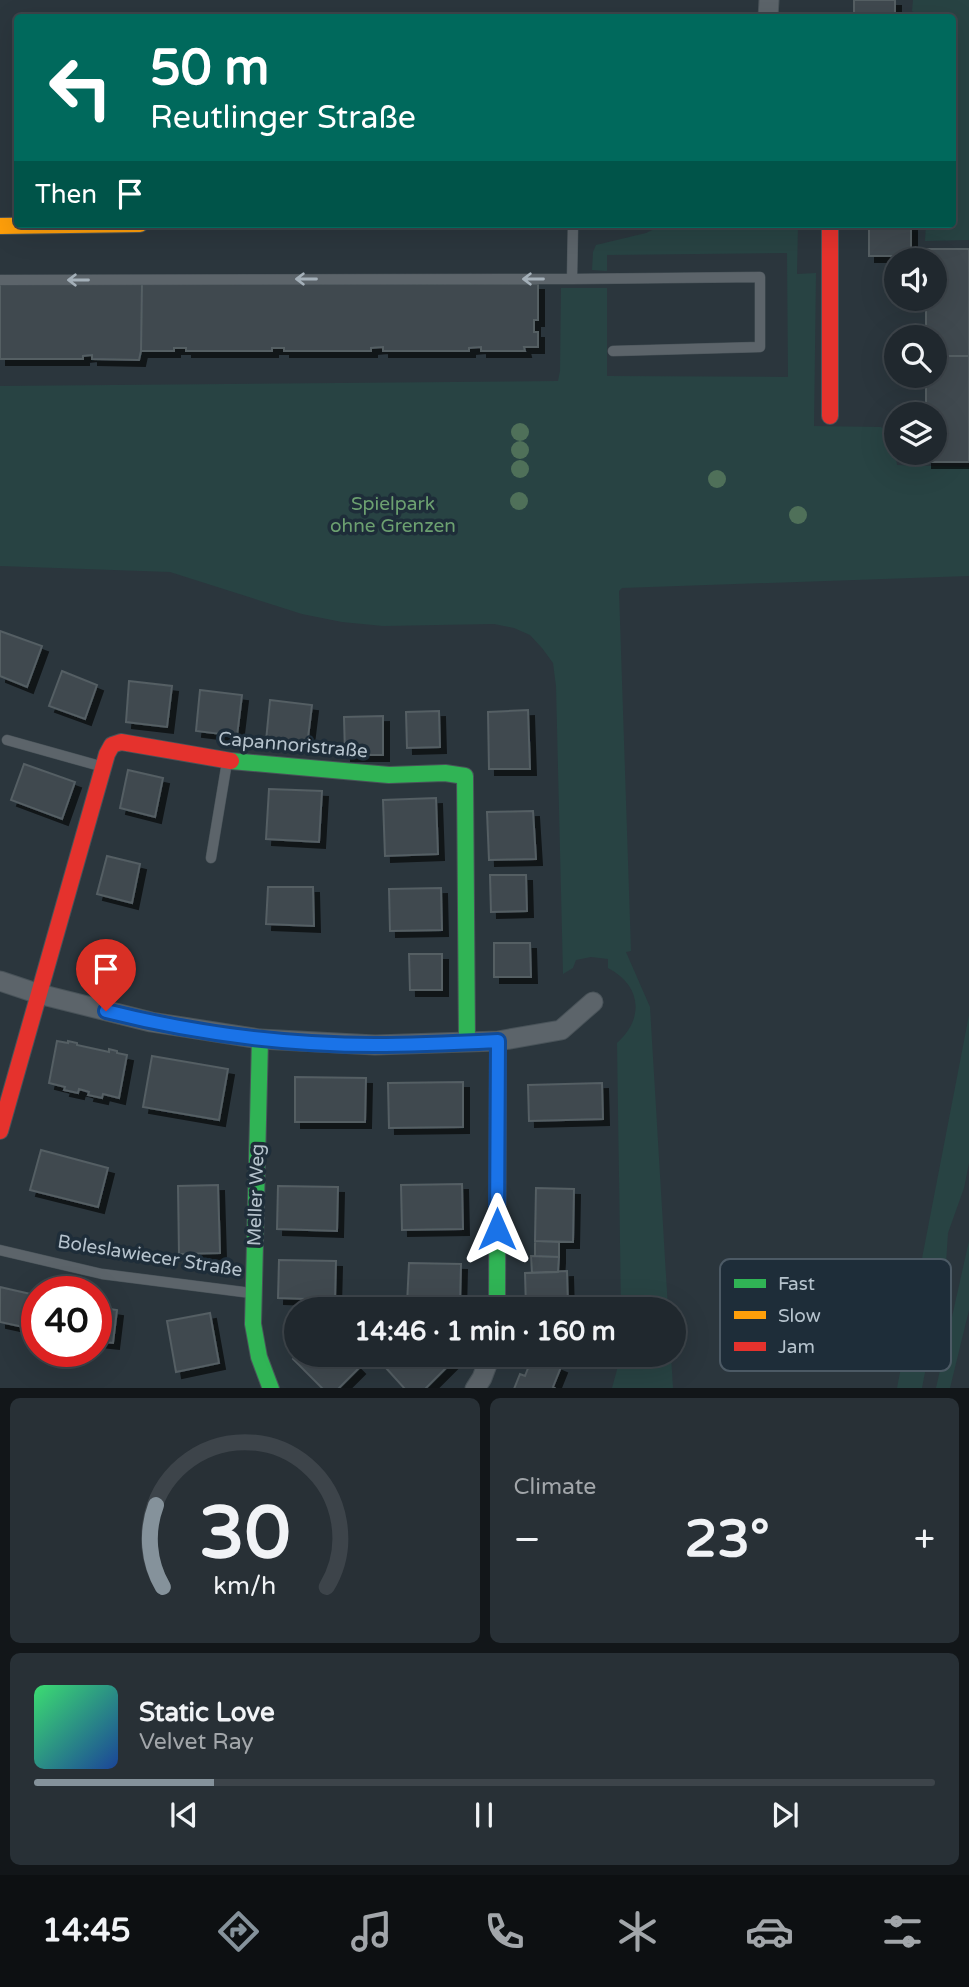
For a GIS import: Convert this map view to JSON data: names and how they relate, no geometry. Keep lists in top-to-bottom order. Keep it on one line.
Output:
{"streets":{"street":["Capannoristraße","Meller Weg"],"lane":["Boleslawiecer Straße"]},"crossings":[["Meller Weg","Boleslawiecer Straße"]],"parks":["Spielpark ohne Grenzen"],"legend":["Fast","Slow","Jam"],"page":{"turn":["50 m","Reutlinger Straße"],"then":"Then","limit":"40","trip":"14:46 · 1 min · 160 m","tile":"Climate","heat":["−","23°","+"],"song":["Static Love","Velvet Ray"],"tabs":"14:45","gauge":["30","km/h"]}}
